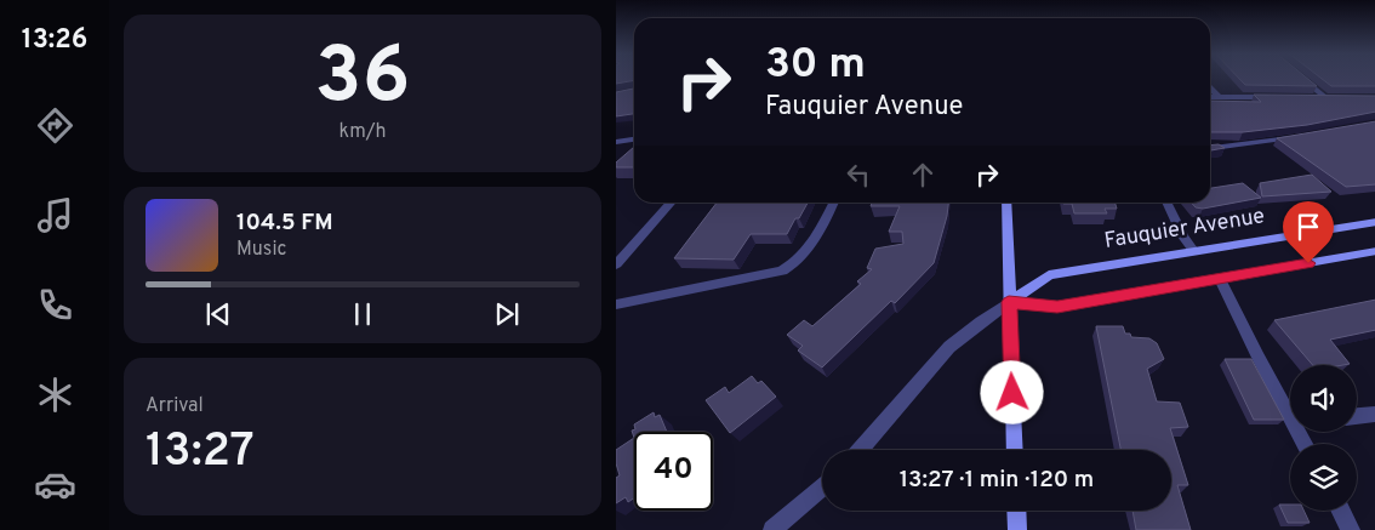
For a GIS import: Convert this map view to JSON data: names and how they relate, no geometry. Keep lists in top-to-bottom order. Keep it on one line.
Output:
{"streets":{"street":["Fauquier Avenue"]},"page":{"tabs":"13:26","tile":[["36","km/h"],["Arrival","13:27"]],"turn":["30 m","Fauquier Avenue"],"song":["104.5 FM","Music"],"limit":"40","trip":"13:27 · 1 min · 120 m"}}
